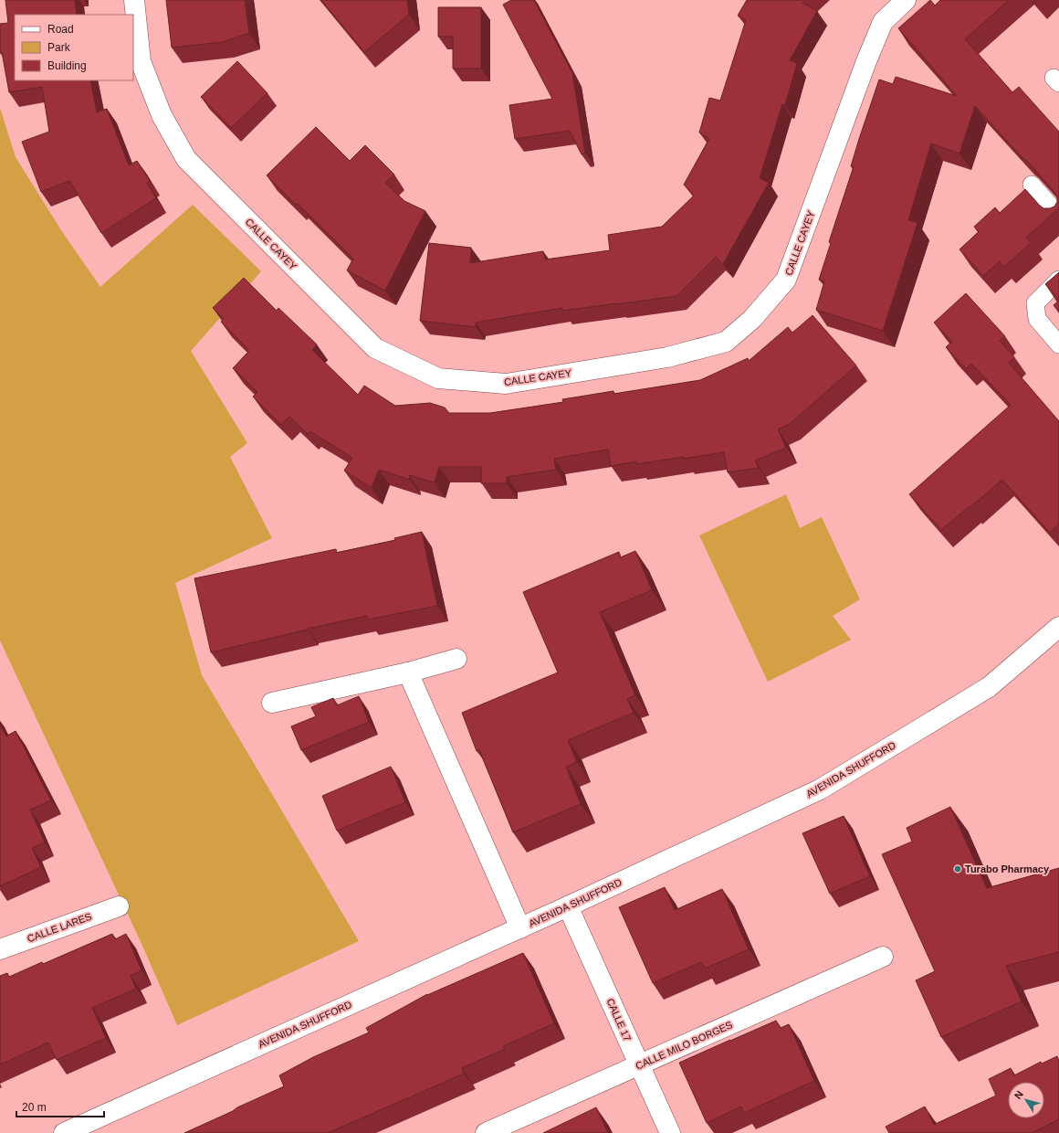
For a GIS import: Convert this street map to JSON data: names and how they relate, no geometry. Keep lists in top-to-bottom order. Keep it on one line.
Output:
{"streets":{"street":["CALLE CAYEY","AVENIDA SHUFFORD","CALLE LARES","CALLE 17","CALLE MILO BORGES"]},"crossings":[["AVENIDA SHUFFORD","CALLE 17"],["CALLE 17","CALLE MILO BORGES"]],"places":["Turabo Pharmacy"],"legend":["Road","Park","Building"],"scale_bar":"20 m","north":"top left"}
